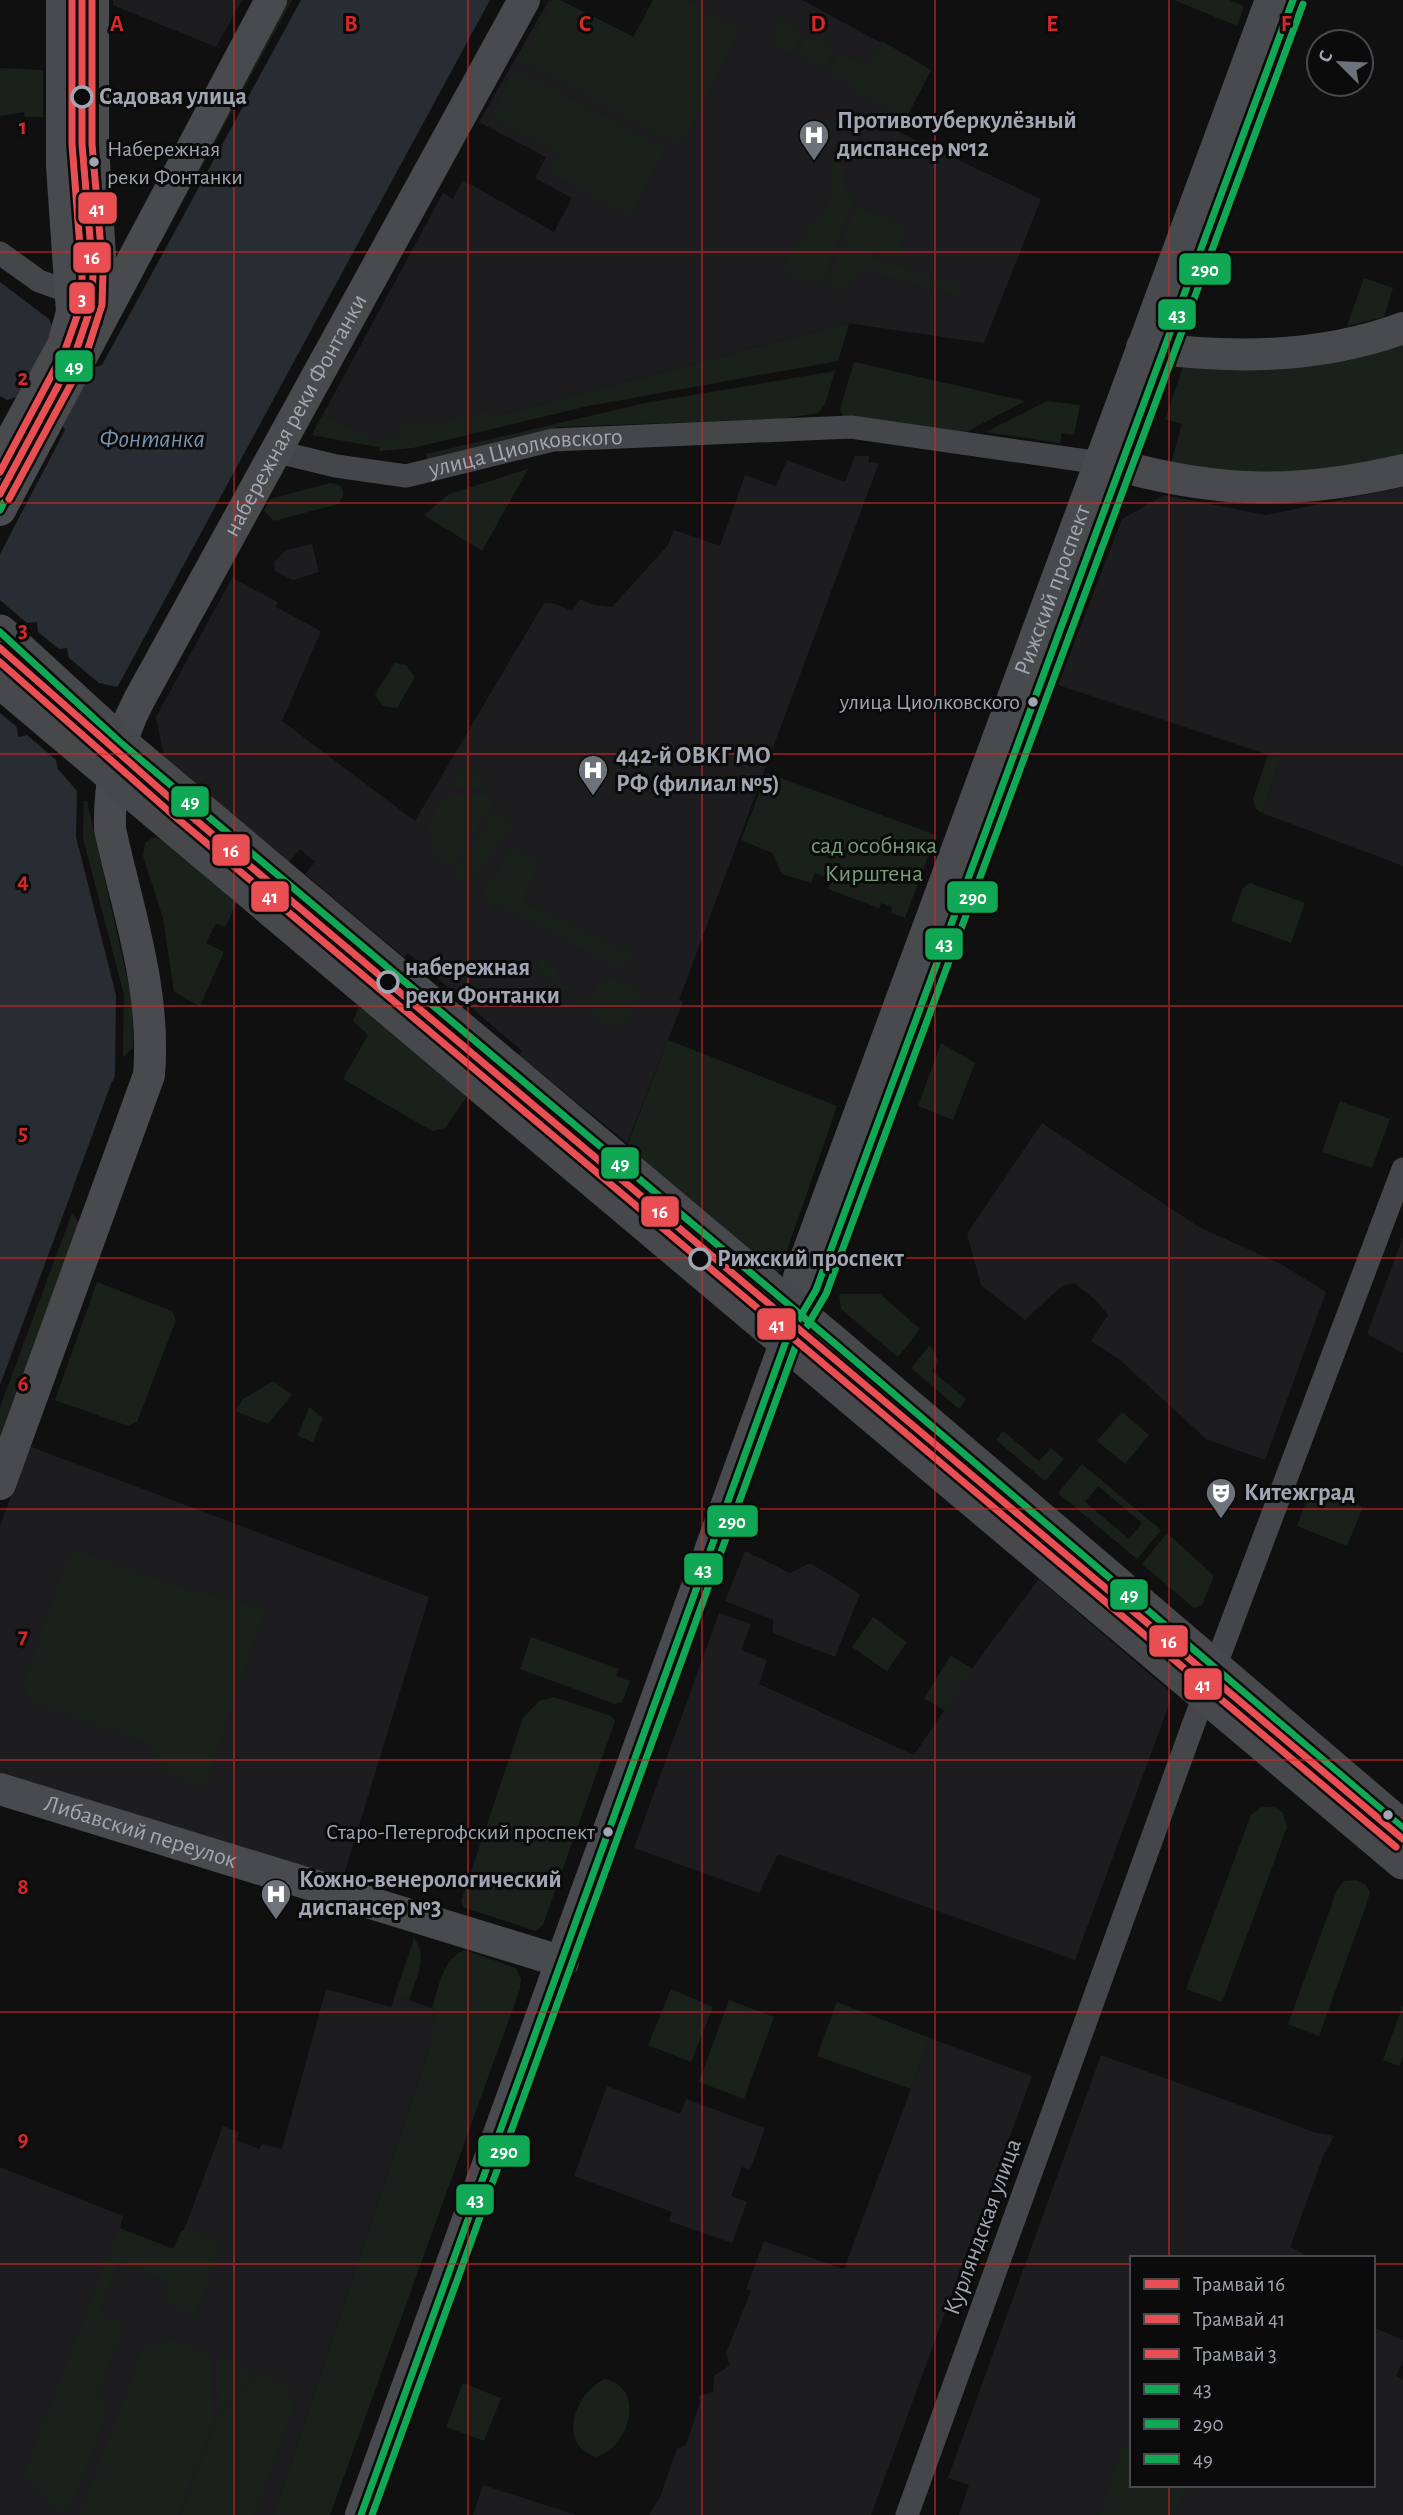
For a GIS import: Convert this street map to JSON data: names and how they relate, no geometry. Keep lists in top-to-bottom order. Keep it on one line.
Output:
{"streets":{"street":["набережная реки Фонтанки","улица Циолковского","Рижский проспект","Либавский переулок","Курляндская улица"]},"crossings":[["набережная реки Фонтанки","улица Циолковского"],["улица Циолковского","Рижский проспект"],["Рижский проспект","Либавский переулок"]],"water":["Фонтанка"],"parks":["сад особняка Кирштена"],"places":{"other":["Садовая улица","Набережная реки Фонтанки","улица Циолковского","набережная реки Фонтанки","Рижский проспект","Старо-Петергофский проспект"],"hospital":["Противотуберкулёзный диспансер №12","442-й ОВКГ МО РФ (филиал №5)","Кожно-венерологический диспансер №3"],"theatre":["Китежград"]},"lines":["tram line 16","tram line 41","tram line 3","transit line 43","transit line 49","transit line 290"],"legend":["Трамвай 16","Трамвай 41","Трамвай 3","43","290","49"],"north":"top left","grid":{"columns":["A","B","C","D","E","F"],"rows":["1","2","3","4","5","6","7","8","9"]}}
